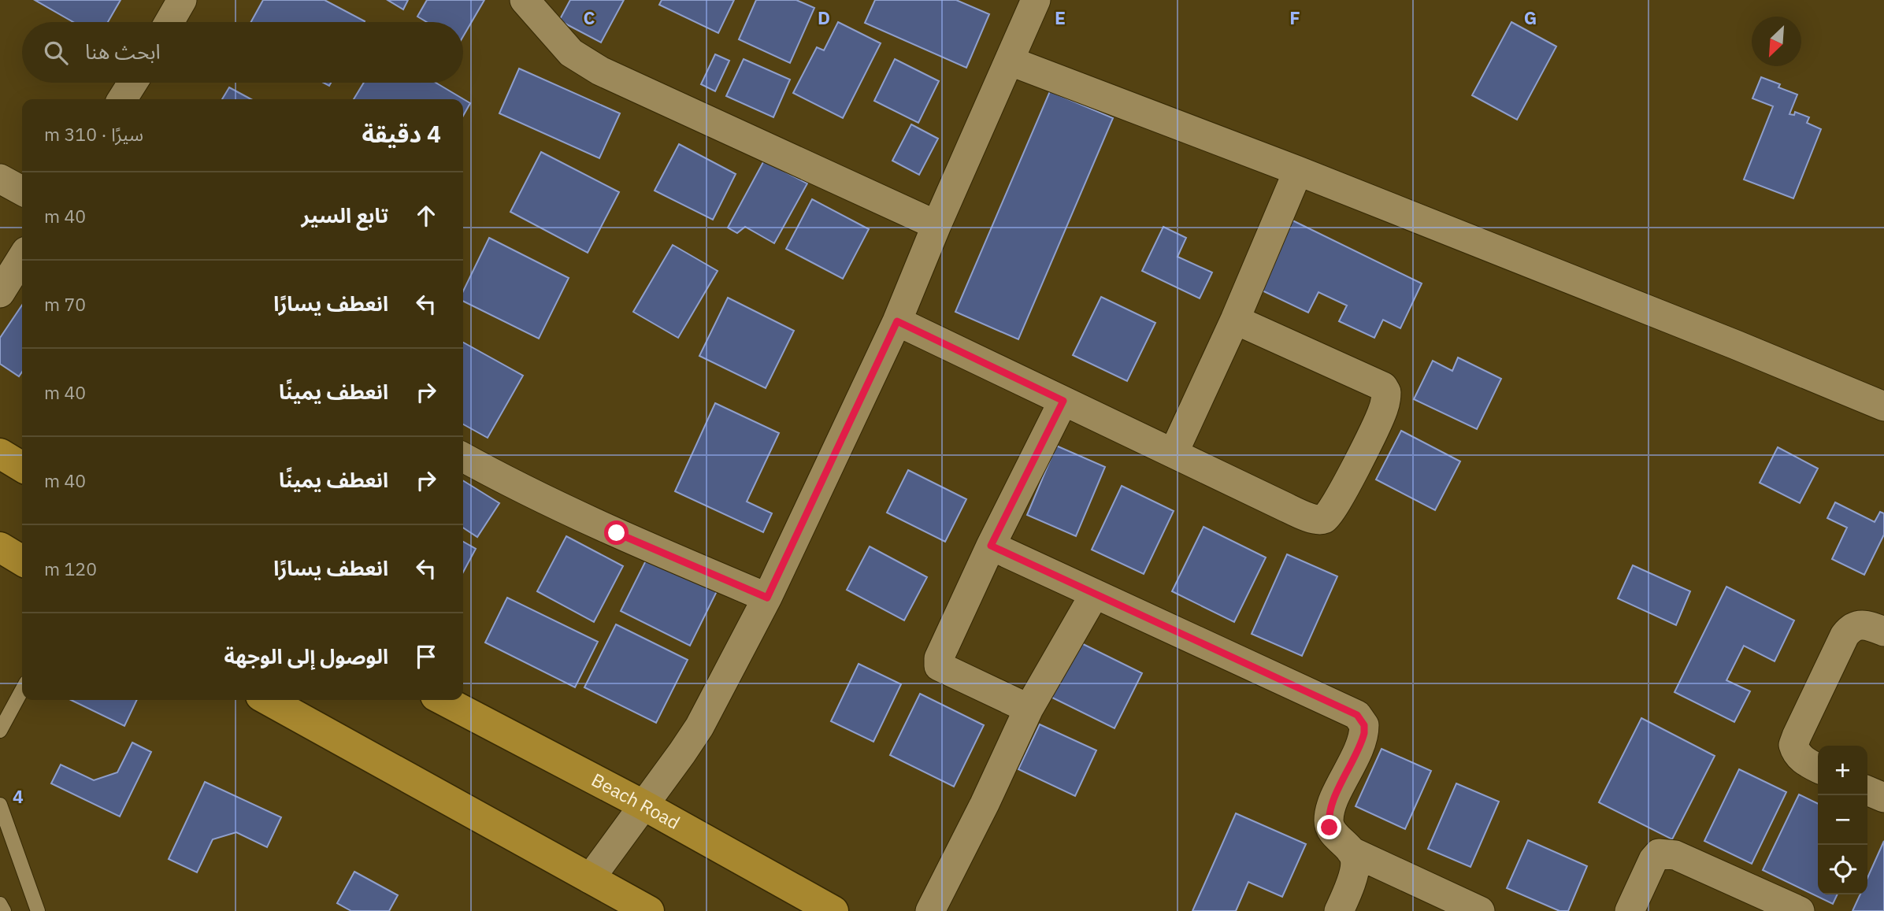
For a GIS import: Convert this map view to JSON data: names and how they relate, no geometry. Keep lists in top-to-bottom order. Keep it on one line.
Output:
{"streets":{"highway":["Beach Road"]},"north":"bottom left","page":{"search":"ابحث هنا","heading":["4 دقيقة","سيرًا · 310 m"],"list":[["تابع السير","40 m"],["انعطف يسارًا","70 m"],["انعطف يمينًا","40 m"],["انعطف يمينًا","40 m"],["انعطف يسارًا","120 m"],"الوصول إلى الوجهة"],"map_buttons":["+","−"]},"grid":{"columns":["C","D","E","F","G"],"rows":["4"]}}
